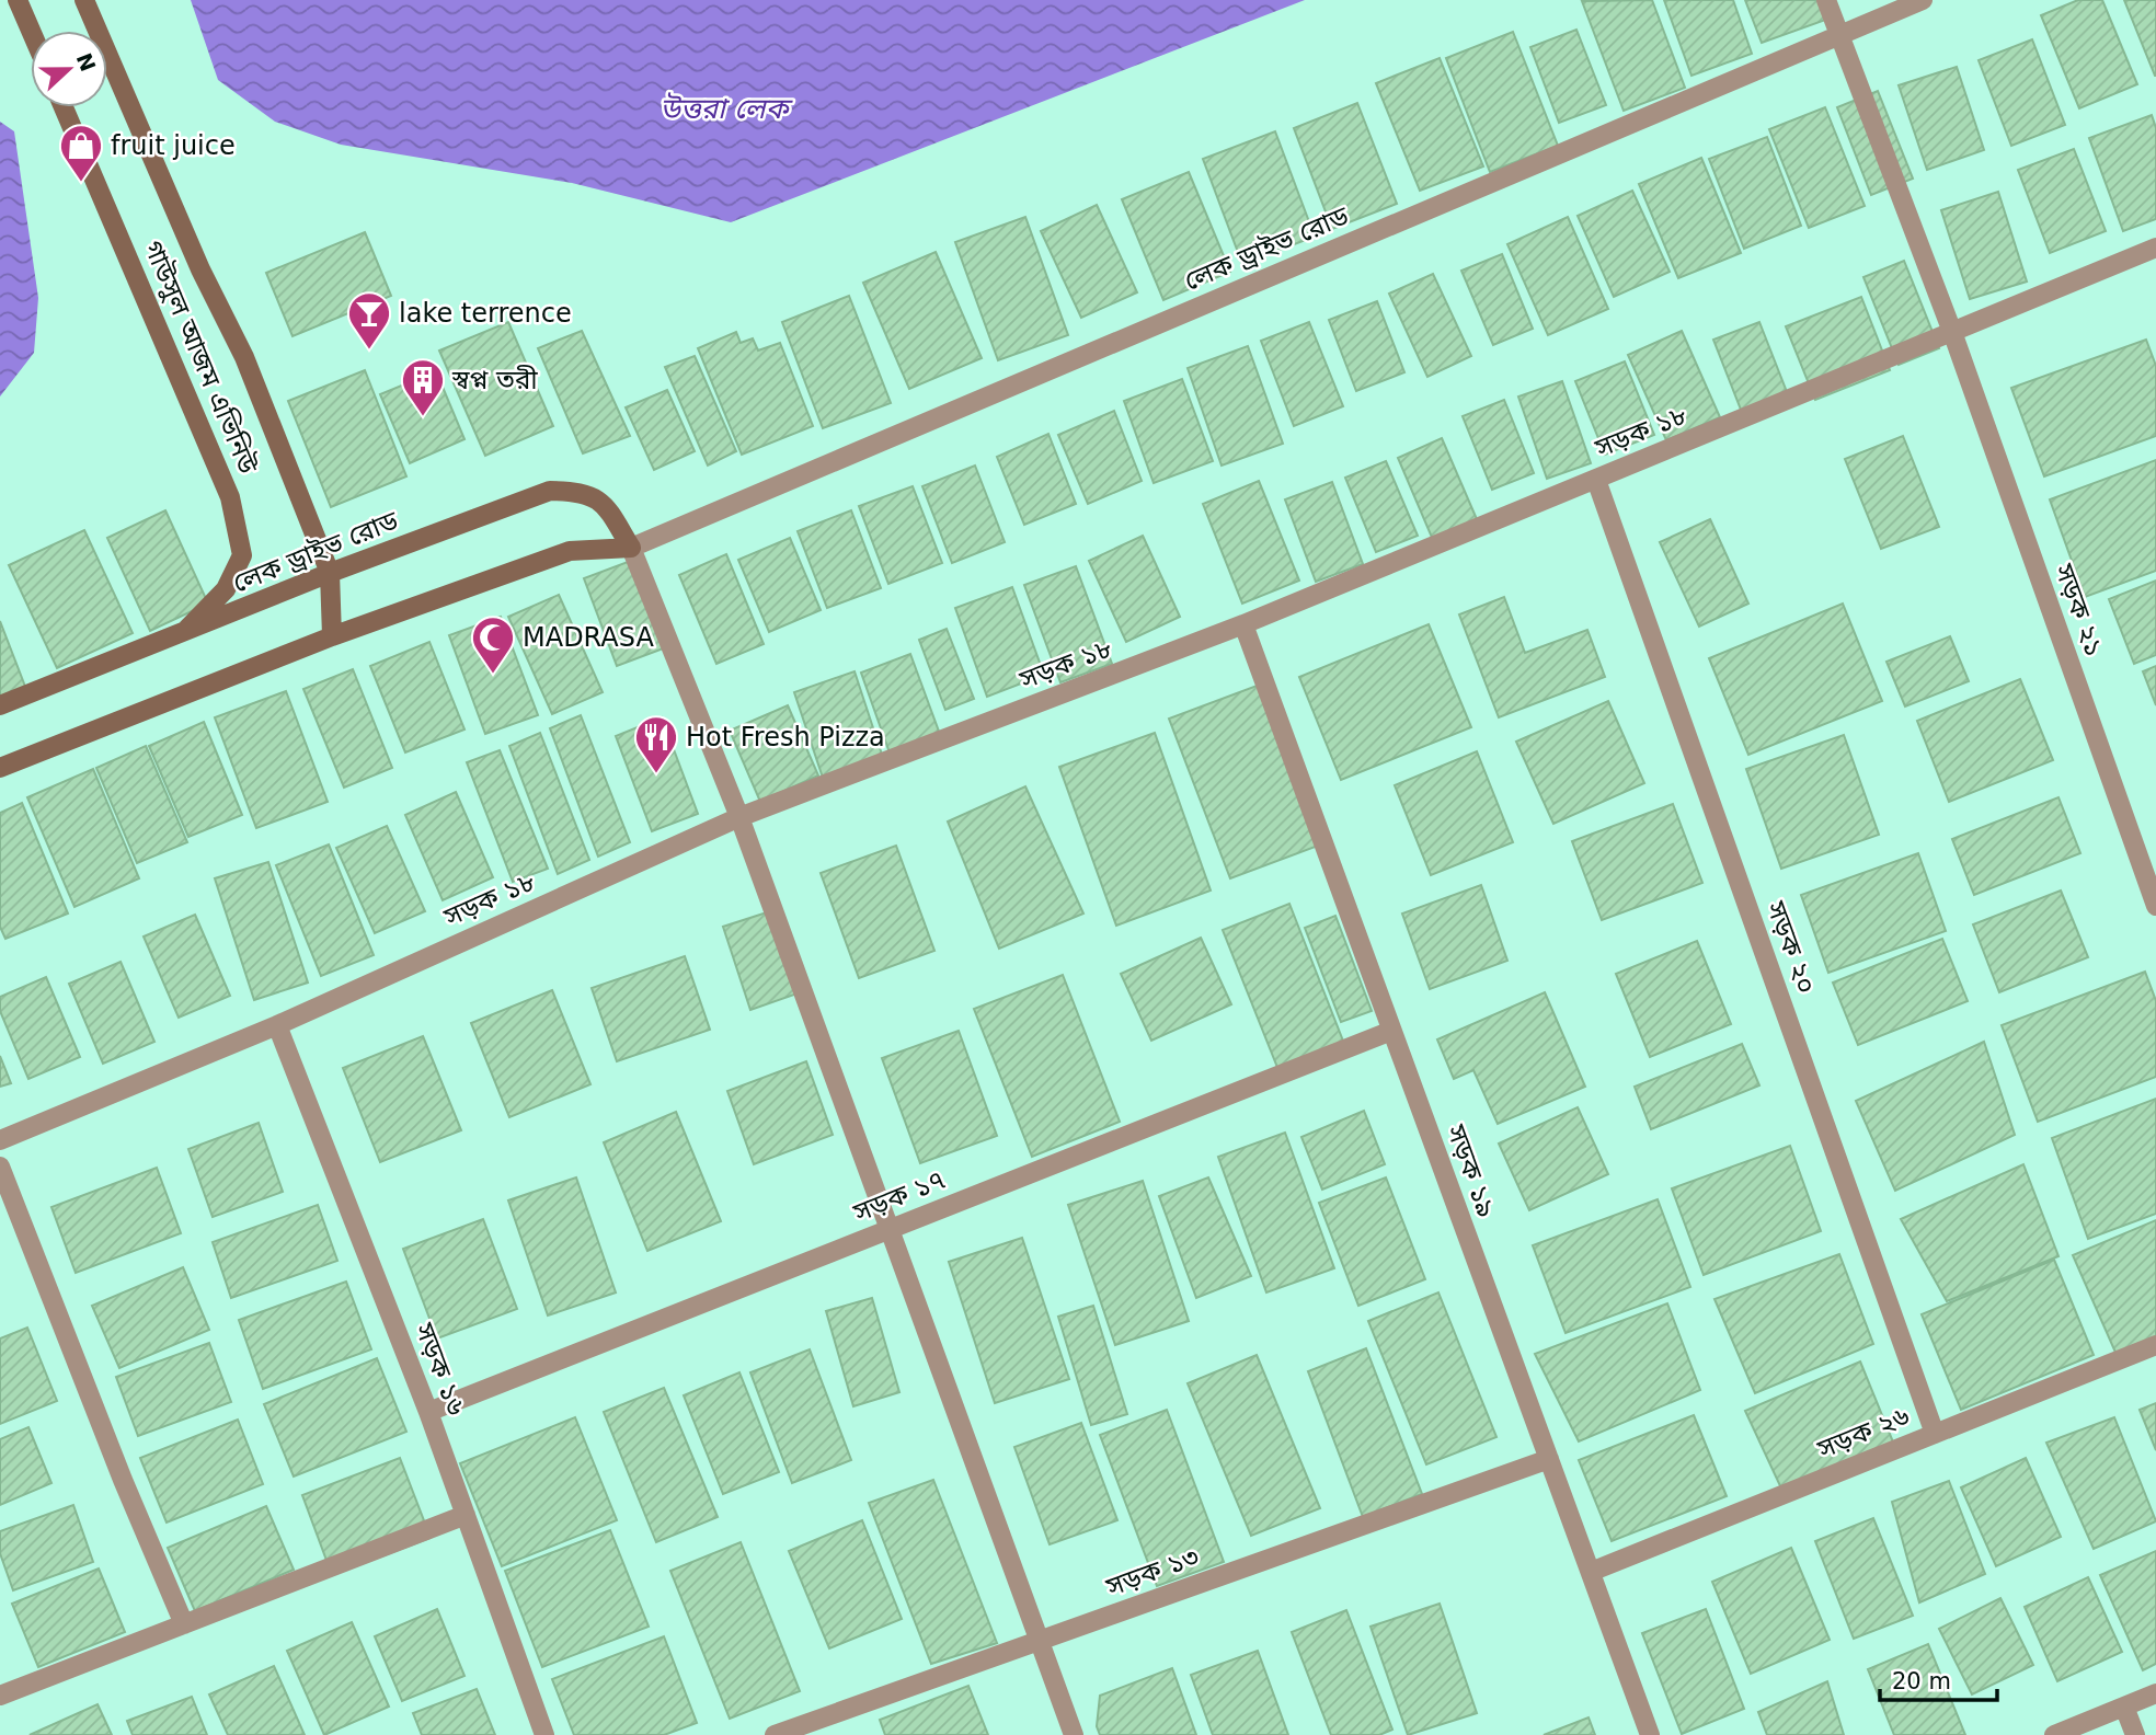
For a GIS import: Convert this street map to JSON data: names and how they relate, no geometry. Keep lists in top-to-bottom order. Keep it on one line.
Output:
{"streets":{"street":["লেক ড্রাইভ রোড","গাউসুল আজম এভিনিউ","সড়ক ১৮","সড়ক ২১","সড়ক ২০","সড়ক ১৯","সড়ক ১৭","সড়ক ১৬","সড়ক ২৬","সড়ক ১৩"]},"crossings":[["লেক ড্রাইভ রোড","গাউসুল আজম এভিনিউ"],["লেক ড্রাইভ রোড","সড়ক ২১"],["সড়ক ১৮","সড়ক ২১"],["সড়ক ১৮","সড়ক ২০"],["সড়ক ১৮","সড়ক ১৯"],["সড়ক ১৮","সড়ক ১৬"],["সড়ক ২০","সড়ক ২৬"],["সড়ক ১৯","সড়ক ১৭"],["সড়ক ১৯","সড়ক ২৬"],["সড়ক ১৯","সড়ক ১৩"],["সড়ক ১৭","সড়ক ১৬"]],"water":["উত্তরা লেক"],"places":{"shop":["fruit juice"],"bar":["lake terrence"],"building":["স্বপ্ন তরী"],"mosque":["MADRASA"],"restaurant":["Hot Fresh Pizza"]},"scale_bar":"20 m","north":"right"}
